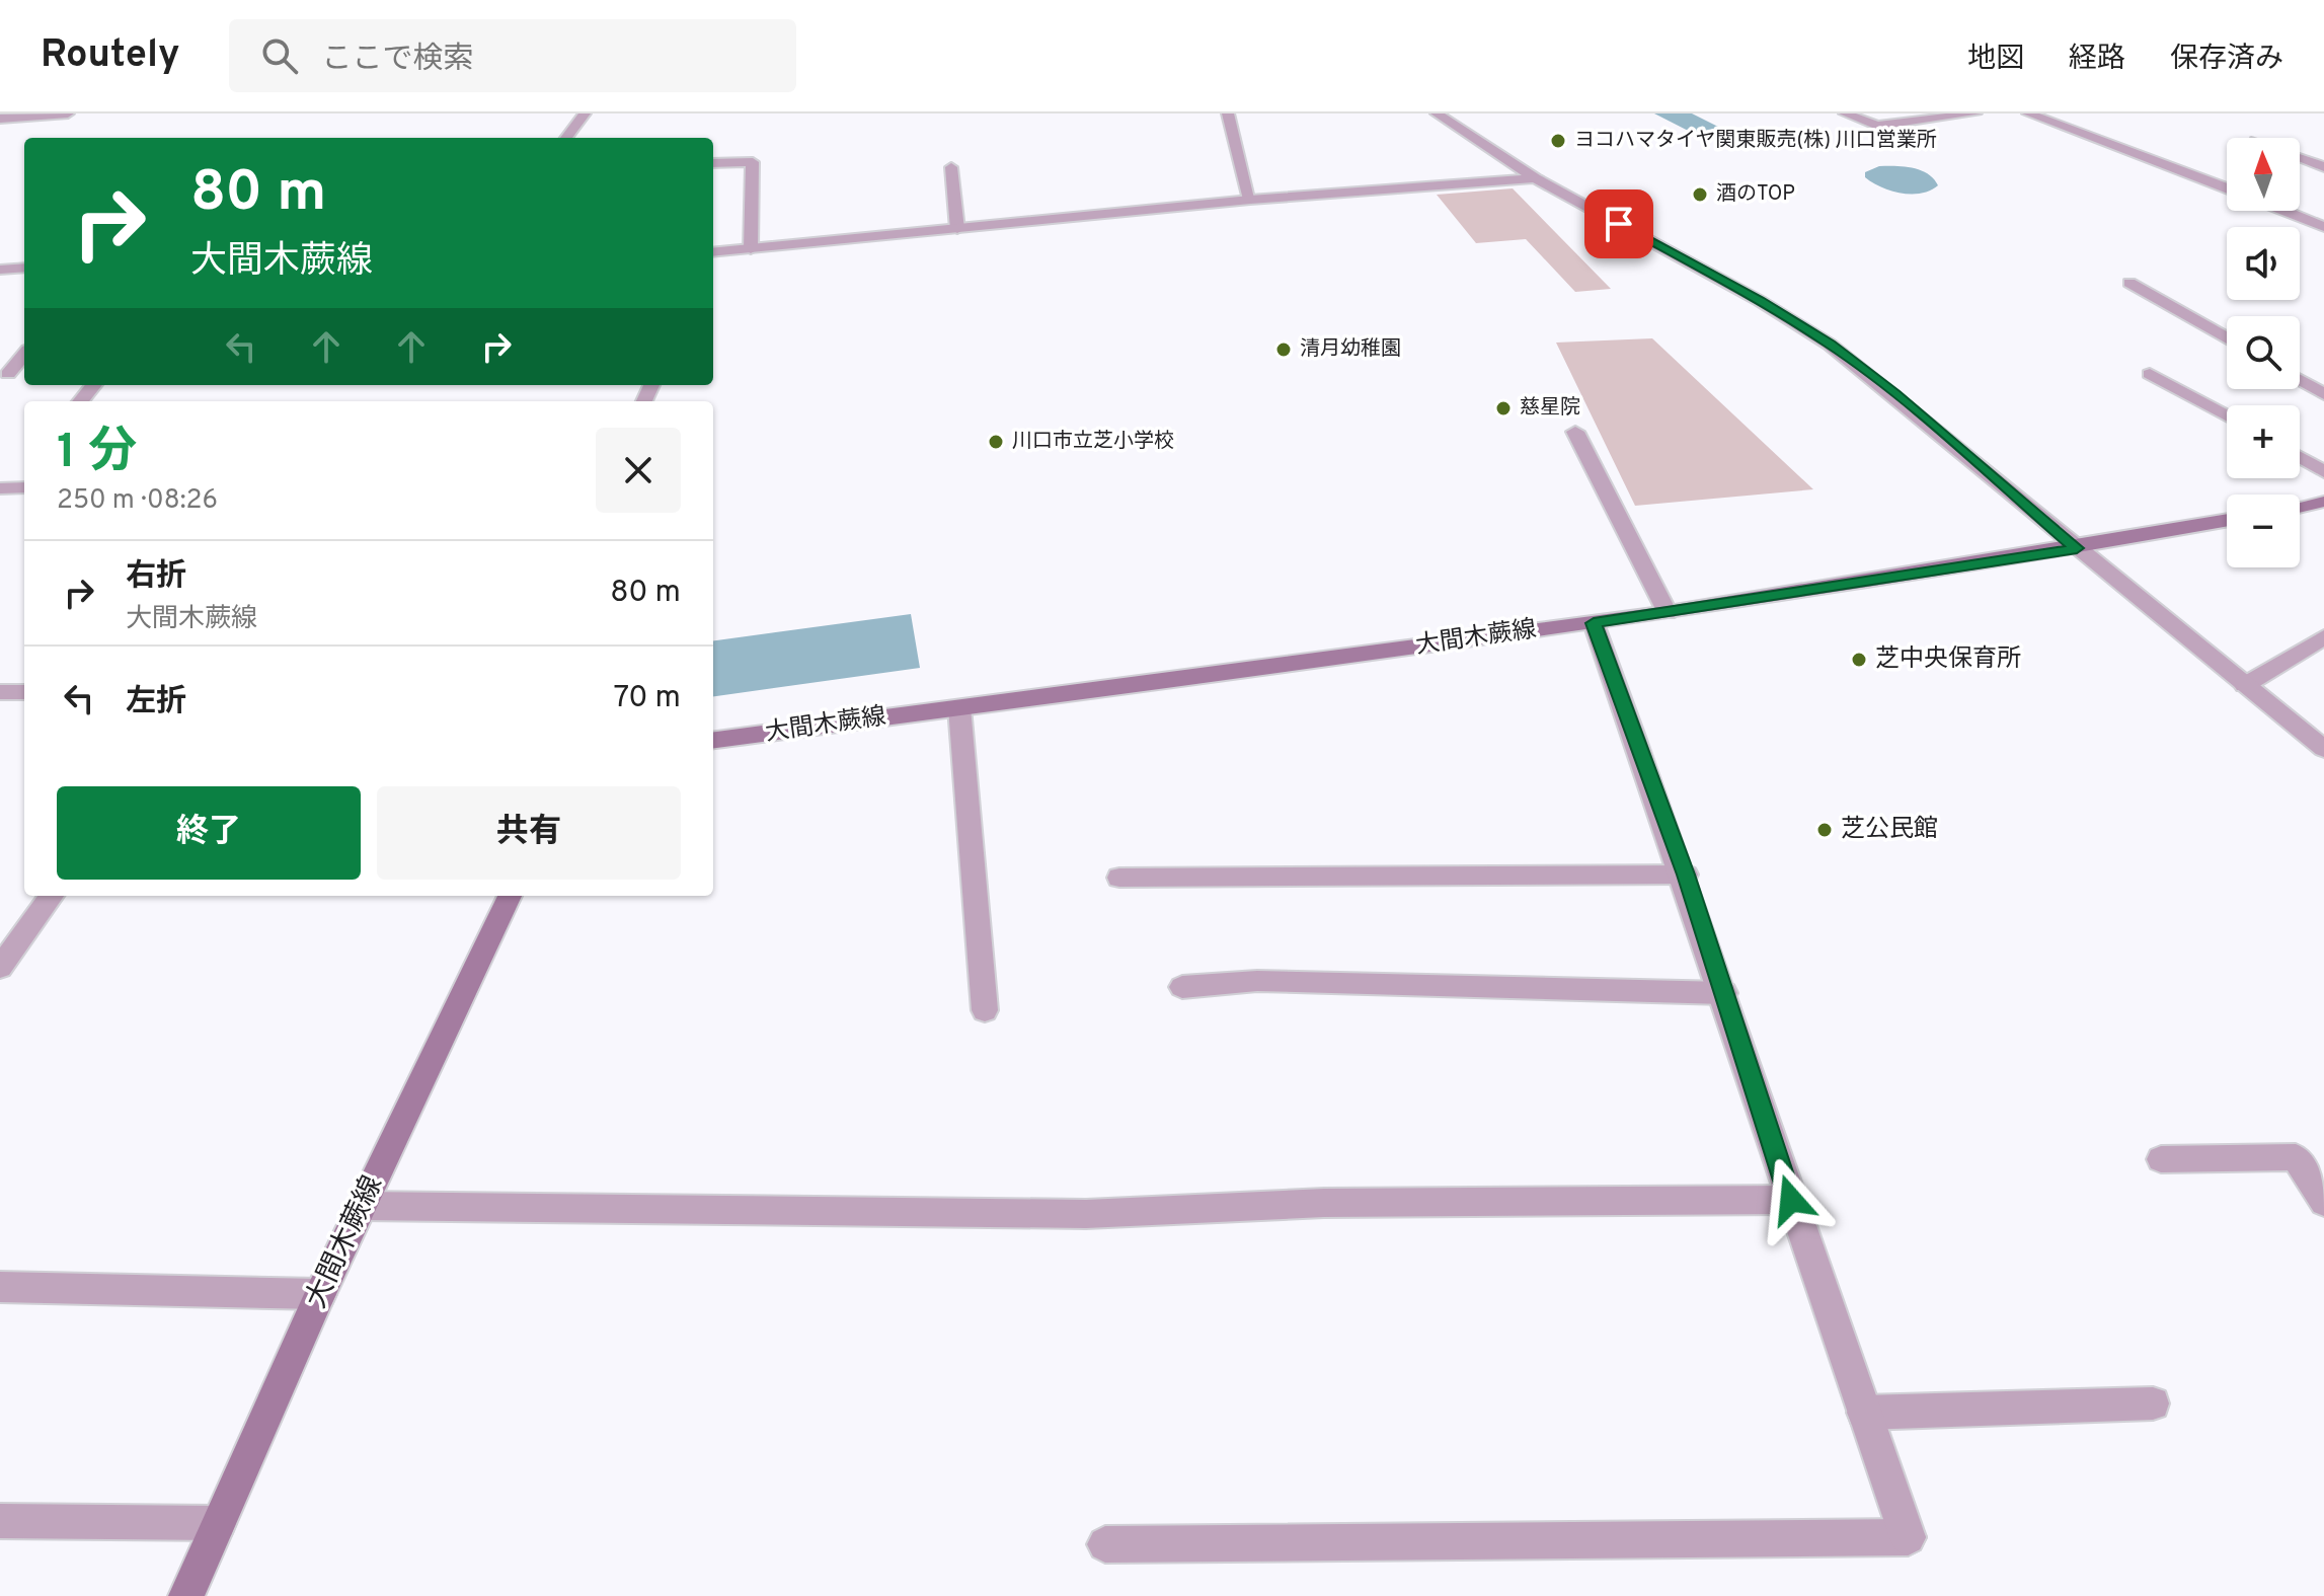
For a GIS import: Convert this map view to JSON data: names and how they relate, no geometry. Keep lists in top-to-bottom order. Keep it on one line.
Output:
{"streets":{"main road":["大間木蕨線"]},"places":["ヨコハマタイヤ関東販売(株) 川口営業所","酒のTOP","清月幼稚園","慈星院","川口市立芝小学校","芝中央保育所","芝公民館"],"north":"top","page":{"header":"Routely","search":"ここで検索","nav":["地図","経路","保存済み"],"map_buttons":["+","−"],"turn":["80 m","大間木蕨線"],"heading":["1 分","250 m · 08:26"],"list":[{"name":"右折","note":"大間木蕨線","value":"80 m"},{"name":"左折","value":"70 m"}],"buttons":["終了","共有"]}}
